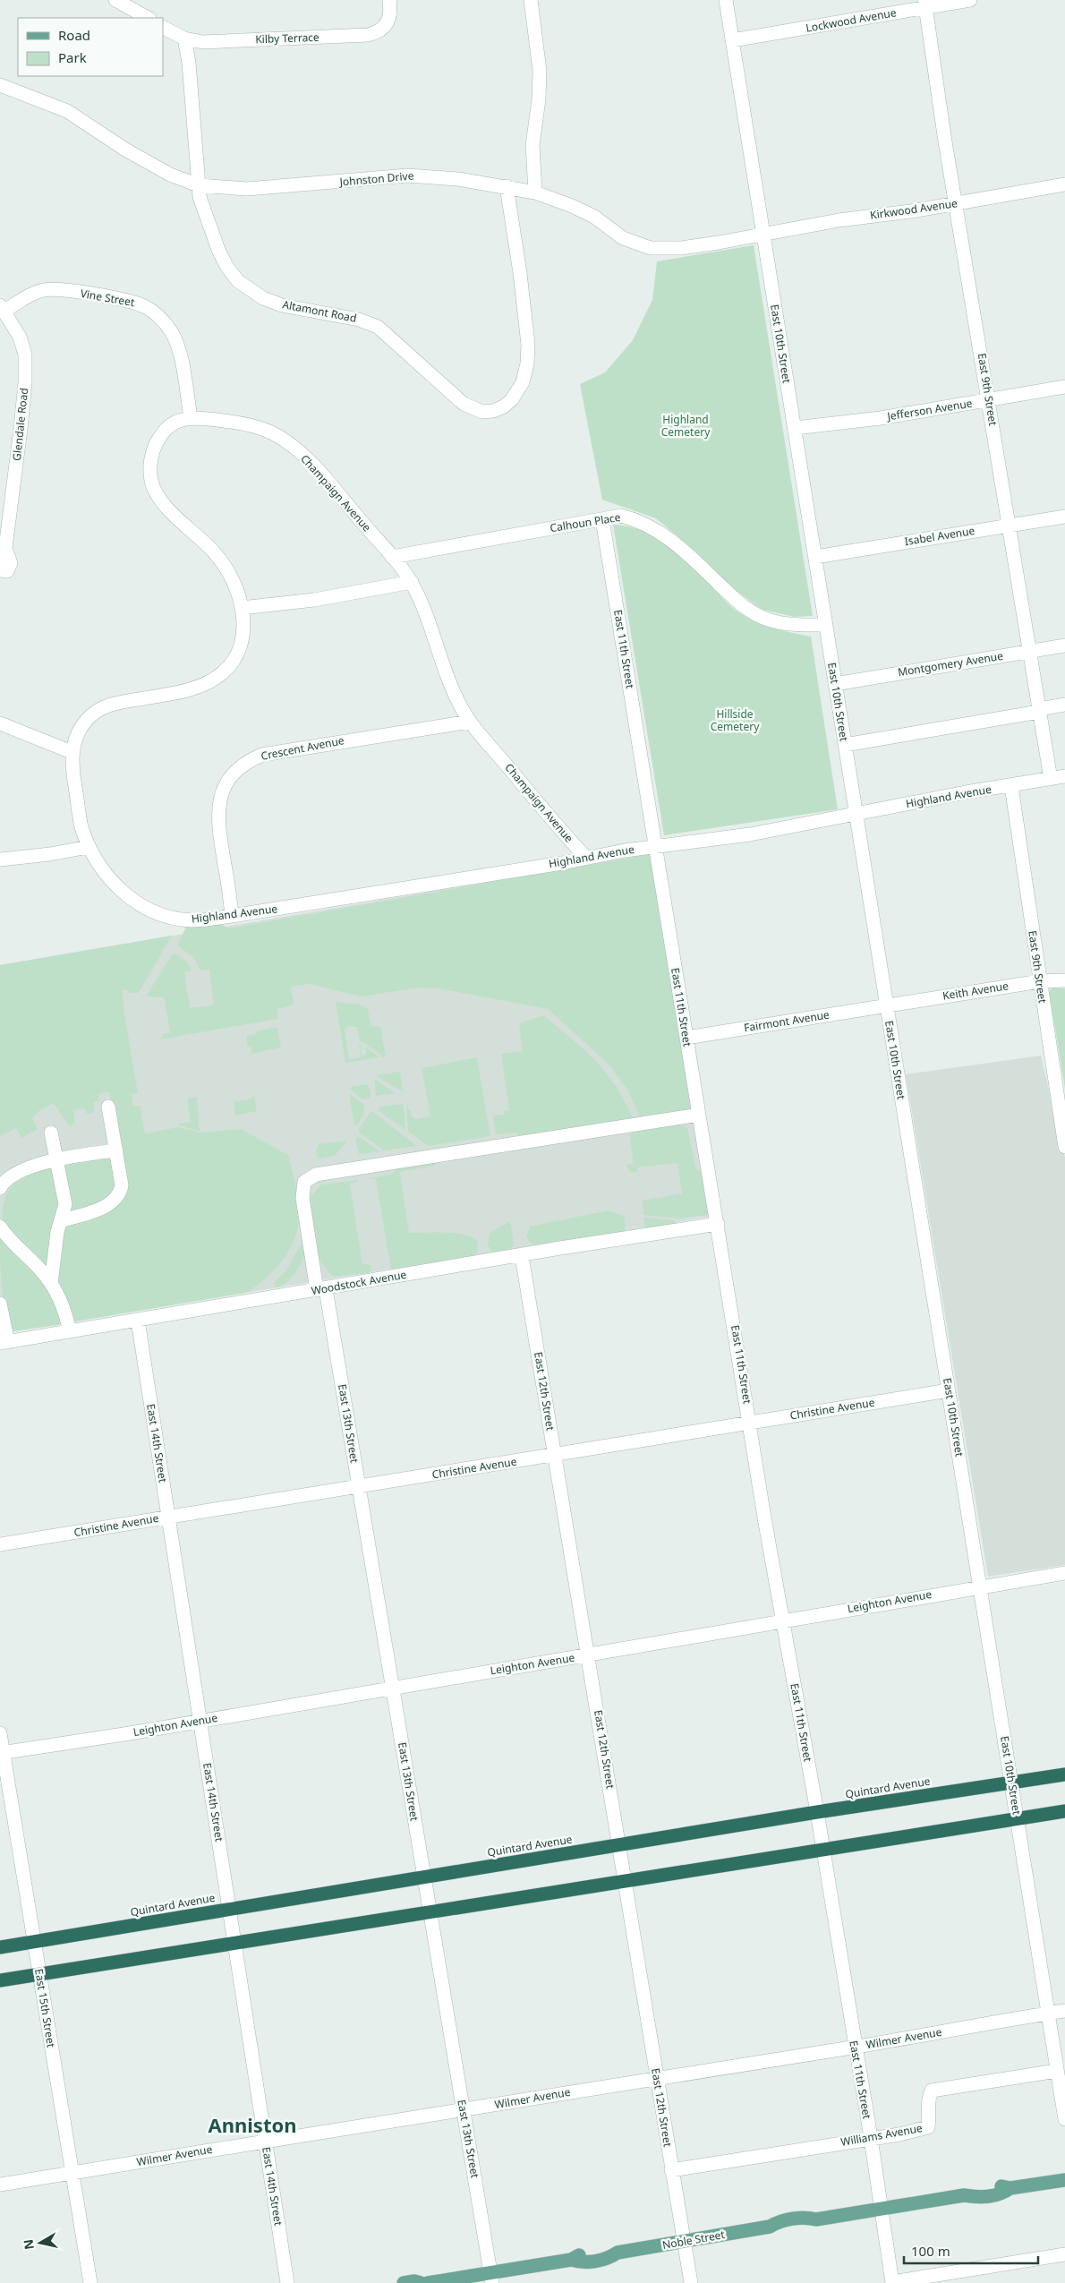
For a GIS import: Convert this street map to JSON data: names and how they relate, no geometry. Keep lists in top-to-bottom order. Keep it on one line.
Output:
{"streets":{"highway":["Quintard Avenue"],"main road":["Noble Street"],"street":["Lockwood Avenue","Kilby Terrace","Johnston Drive","Kirkwood Avenue","Vine Street","Altamont Road","East 10th Street","East 9th Street","Jefferson Avenue","Glendale Road","Champaign Avenue","Calhoun Place","Isabel Avenue","East 11th Street","Montgomery Avenue","Crescent Avenue","Highland Avenue","Keith Avenue","Fairmont Avenue","Woodstock Avenue","East 12th Street","Christine Avenue","East 13th Street","East 14th Street","Leighton Avenue","East 15th Street","Wilmer Avenue","Williams Avenue"]},"crossings":[["Lockwood Avenue","East 10th Street"],["Lockwood Avenue","East 9th Street"],["Kilby Terrace","Altamont Road"],["Johnston Drive","Kirkwood Avenue"],["Johnston Drive","Altamont Road"],["Johnston Drive","East 10th Street"],["Kirkwood Avenue","East 10th Street"],["Kirkwood Avenue","East 9th Street"],["Vine Street","Glendale Road"],["Vine Street","Champaign Avenue"],["East 10th Street","Jefferson Avenue"],["East 10th Street","Calhoun Place"],["East 10th Street","Isabel Avenue"],["East 10th Street","Montgomery Avenue"],["East 10th Street","Highland Avenue"],["East 10th Street","Keith Avenue"],["East 10th Street","Fairmont Avenue"],["East 10th Street","Christine Avenue"],["East 10th Street","Leighton Avenue"],["East 10th Street","Quintard Avenue"],["East 10th Street","Wilmer Avenue"],["East 10th Street","Williams Avenue"],["East 9th Street","Jefferson Avenue"],["East 9th Street","Isabel Avenue"],["East 9th Street","Montgomery Avenue"],["East 9th Street","Highland Avenue"],["East 9th Street","Keith Avenue"],["Champaign Avenue","Calhoun Place"],["Champaign Avenue","Crescent Avenue"],["Champaign Avenue","Highland Avenue"],["Calhoun Place","East 11th Street"],["East 11th Street","Highland Avenue"],["East 11th Street","Fairmont Avenue"],["East 11th Street","Woodstock Avenue"],["East 11th Street","Christine Avenue"],["East 11th Street","East 13th Street"],["East 11th Street","Leighton Avenue"],["East 11th Street","Quintard Avenue"],["East 11th Street","Wilmer Avenue"],["East 11th Street","Williams Avenue"],["East 11th Street","Noble Street"],["Crescent Avenue","Highland Avenue"],["Keith Avenue","Fairmont Avenue"],["Woodstock Avenue","East 12th Street"],["Woodstock Avenue","East 13th Street"],["Woodstock Avenue","East 14th Street"],["East 12th Street","Christine Avenue"],["East 12th Street","Leighton Avenue"],["East 12th Street","Quintard Avenue"],["East 12th Street","Wilmer Avenue"],["East 12th Street","Williams Avenue"],["East 12th Street","Noble Street"],["Christine Avenue","East 13th Street"],["Christine Avenue","East 14th Street"],["East 13th Street","Leighton Avenue"],["East 13th Street","Quintard Avenue"],["East 13th Street","Wilmer Avenue"],["East 13th Street","Noble Street"],["East 14th Street","Leighton Avenue"],["East 14th Street","Quintard Avenue"],["East 14th Street","Wilmer Avenue"],["Leighton Avenue","East 15th Street"],["Quintard Avenue","East 15th Street"],["East 15th Street","Wilmer Avenue"]],"districts":["Anniston"],"parks":["Highland Cemetery","Hillside Cemetery"],"legend":["Road","Park"],"scale_bar":"100 m","north":"left"}
